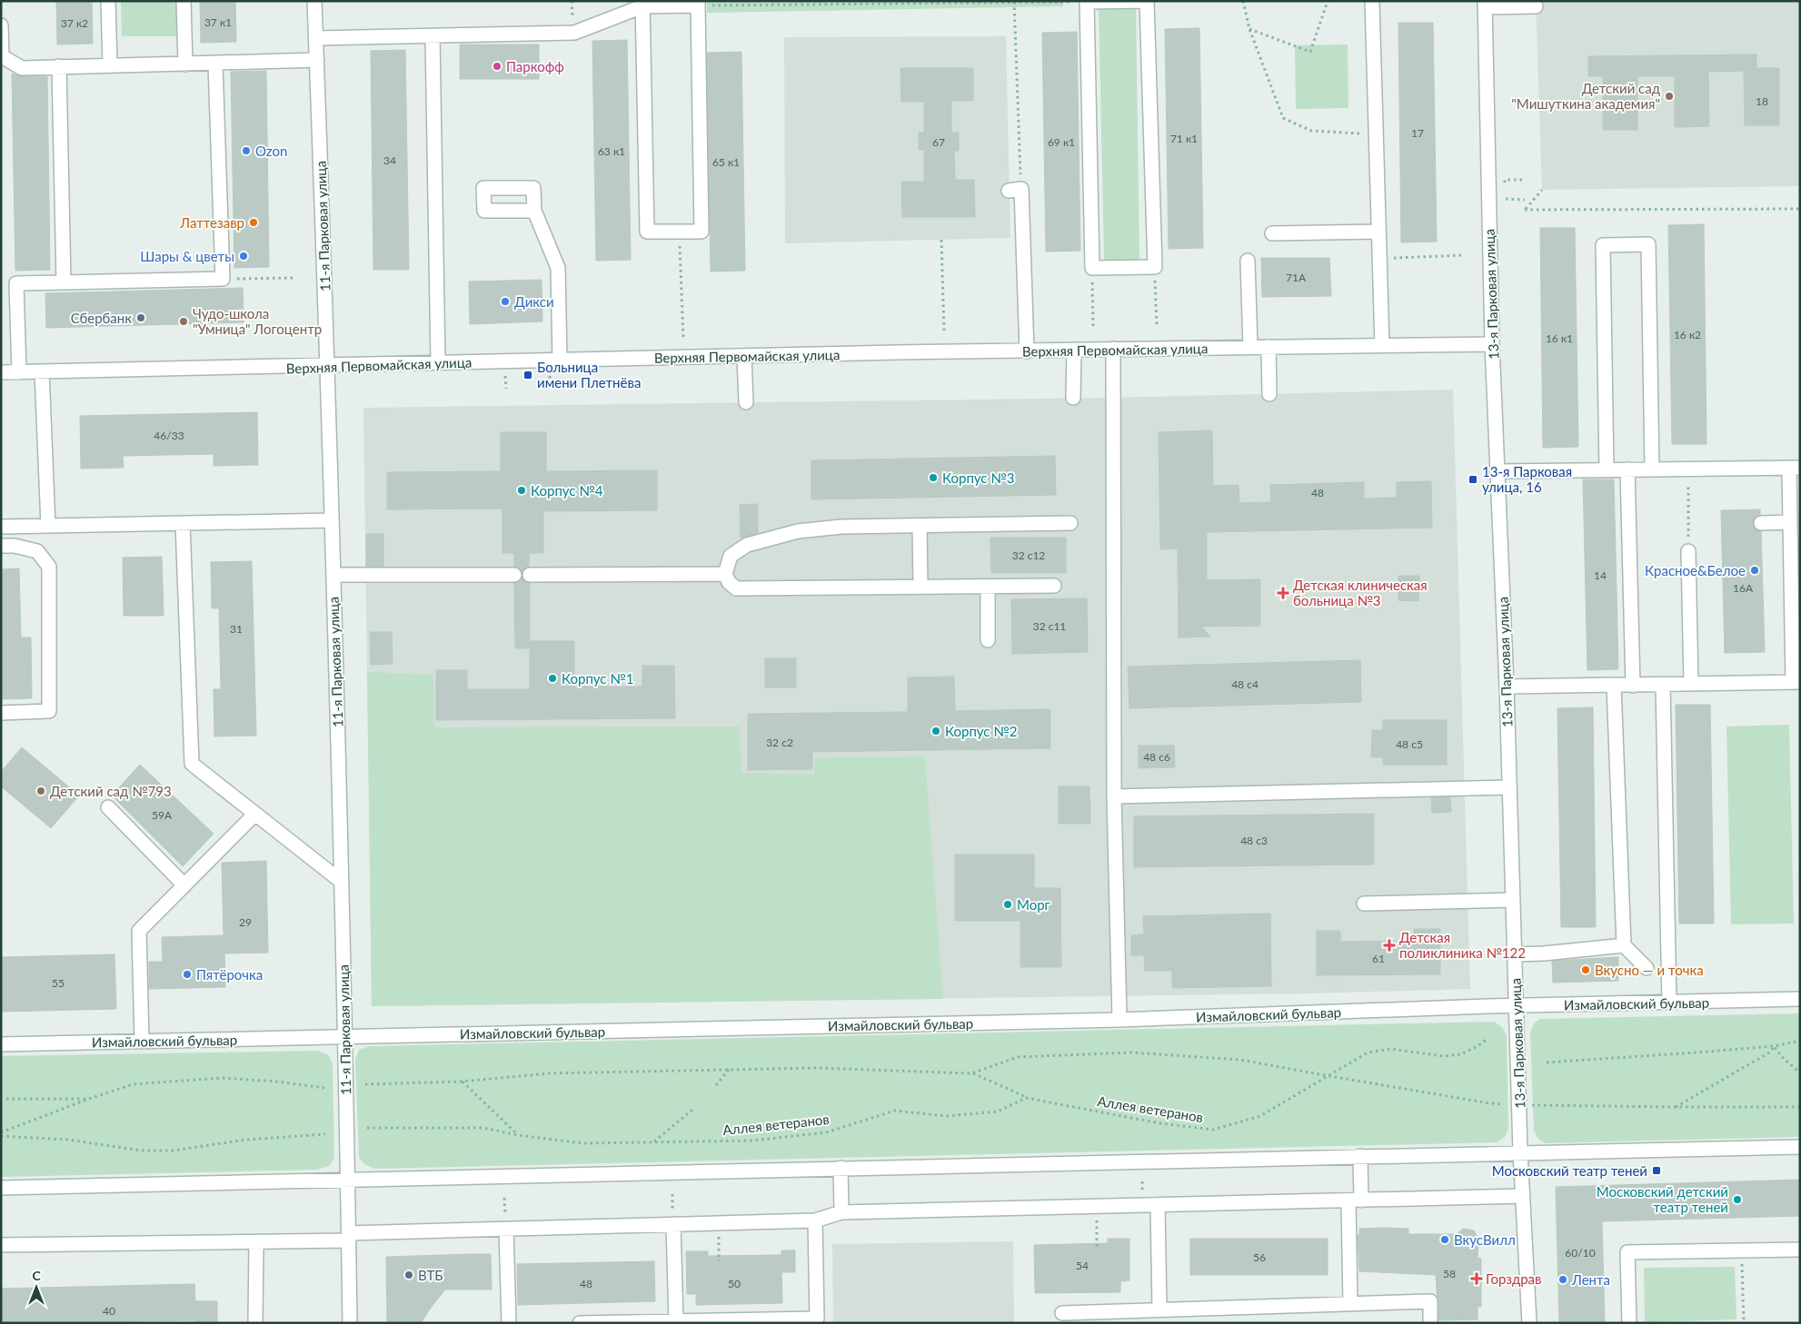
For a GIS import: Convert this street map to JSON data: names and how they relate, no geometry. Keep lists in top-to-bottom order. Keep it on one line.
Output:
{"streets":{"street":["11-я Парковая улица","13-я Парковая улица","Верхняя Первомайская улица","Измайловский бульвар"],"path":["Аллея ветеранов"]},"crossings":[["11-я Парковая улица","Верхняя Первомайская улица"],["11-я Парковая улица","Измайловский бульвар"],["13-я Парковая улица","Верхняя Первомайская улица"],["13-я Парковая улица","Измайловский бульвар"]],"places":{"other":["Паркофф","Детский сад \"Мишуткина академия\"","Ozon","Латтезавр","Шары & цветы","Дикси","Сбербанк","Чудо-школа \"Умница\" Логоцентр","Корпус №3","Корпус №4","Красное&Белое","Корпус №1","Корпус №2","Детский сад №793","Морг","Вкусно — и точка","Пятёрочка","Московский детский театр теней","ВкусВилл","ВТБ","Лента"],"transit":["Больница имени Плетнёва","13-я Парковая улица, 16","Московский театр теней"],"health":["Детская клиническая больница №3","Детская поликлиника №122","Горздрав"]},"house_numbers":["37 к1","37 к2","18","17","71 к1","67","69 к1","63 к1","34","65 к1","71А","16 к2","16 к1","46/33","48","32 с12","14","16А","32 с11","31","48 с4","32 с2","48 с5","48 с6","59А","48 с3","29","61","55","60/10","56","54","58","48","50","40"],"north":"top"}
